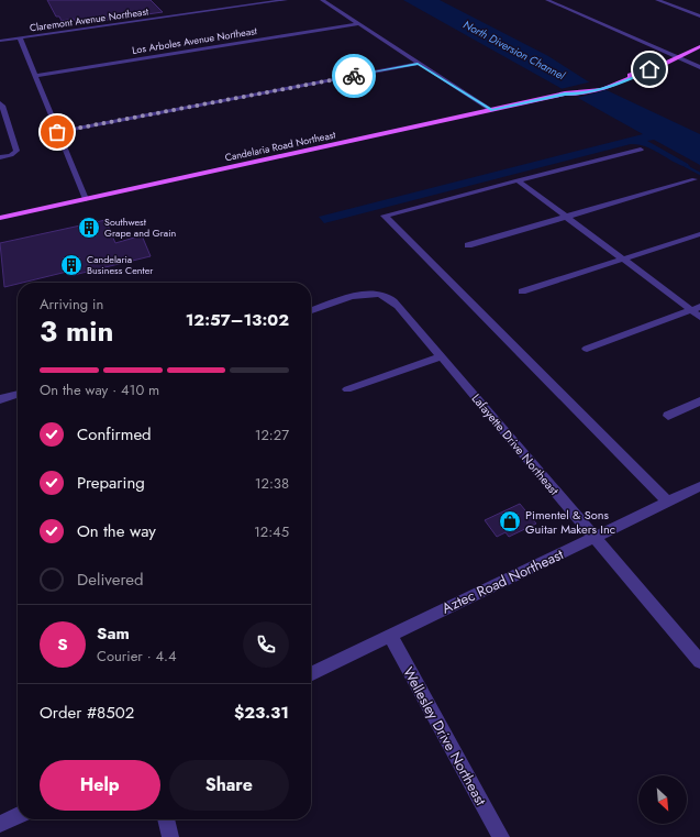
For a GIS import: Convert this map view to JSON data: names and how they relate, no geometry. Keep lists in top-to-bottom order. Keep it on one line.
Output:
{"streets":{"main road":["Candelaria Road Northeast"],"street":["Claremont Avenue Northeast","Los Arboles Avenue Northeast","Lafayette Drive Northeast","Aztec Road Northeast","Wellesley Drive Northeast"]},"crossings":[["Lafayette Drive Northeast","Aztec Road Northeast"],["Aztec Road Northeast","Wellesley Drive Northeast"]],"water":["North Diversion Channel"],"places":{"building":["Southwest Grape and Grain","Candelaria Business Center"],"shop":["Pimentel & Sons Guitar Makers Inc"]},"north":"bottom right","page":{"heading":["3 min","Arriving in","12:57–13:02"],"panel":["Sam","Courier · 4.4","Order #8502","$23.31"],"bar":"On the way · 410 m","list":[["Confirmed","12:27"],["Preparing","12:38"],["On the way","12:45"],"Delivered"],"round":"S","buttons":["Help","Share"]}}
